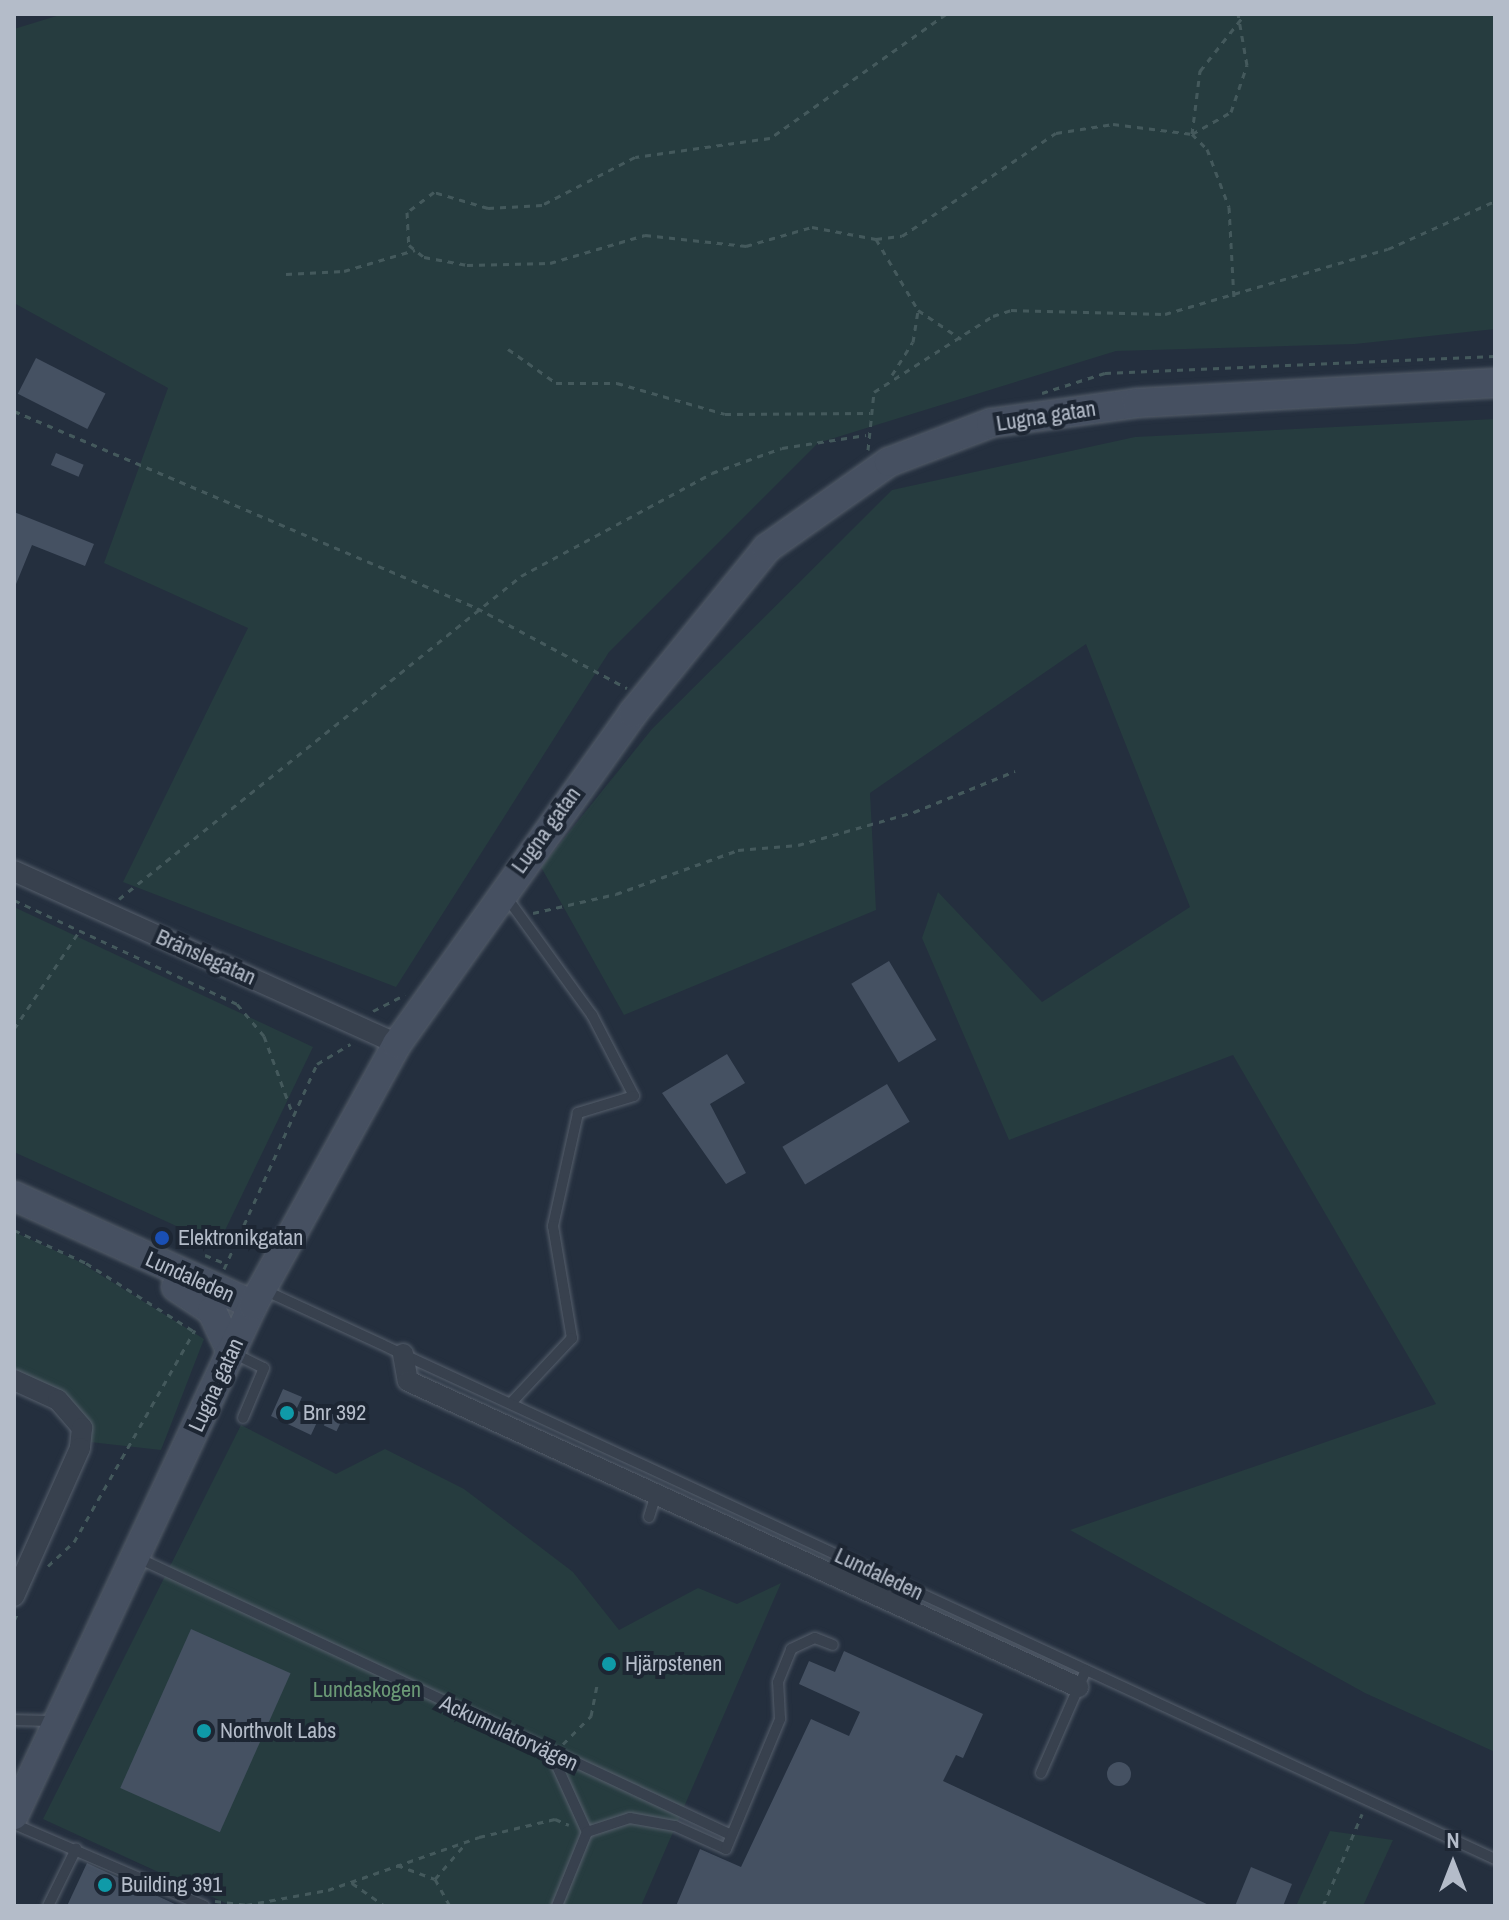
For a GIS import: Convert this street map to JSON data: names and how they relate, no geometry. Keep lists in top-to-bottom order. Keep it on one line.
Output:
{"streets":{"main road":["Lugna gatan","Lundaleden"],"street":["Bränslegatan"],"lane":["Ackumulatorvägen"]},"crossings":[["Lugna gatan","Bränslegatan"],["Lugna gatan","Lundaleden"],["Lugna gatan","Ackumulatorvägen"]],"parks":["Lundaskogen"],"places":["Elektronikgatan","Bnr 392","Hjärpstenen","Northvolt Labs","Building 391"],"north":"top"}
